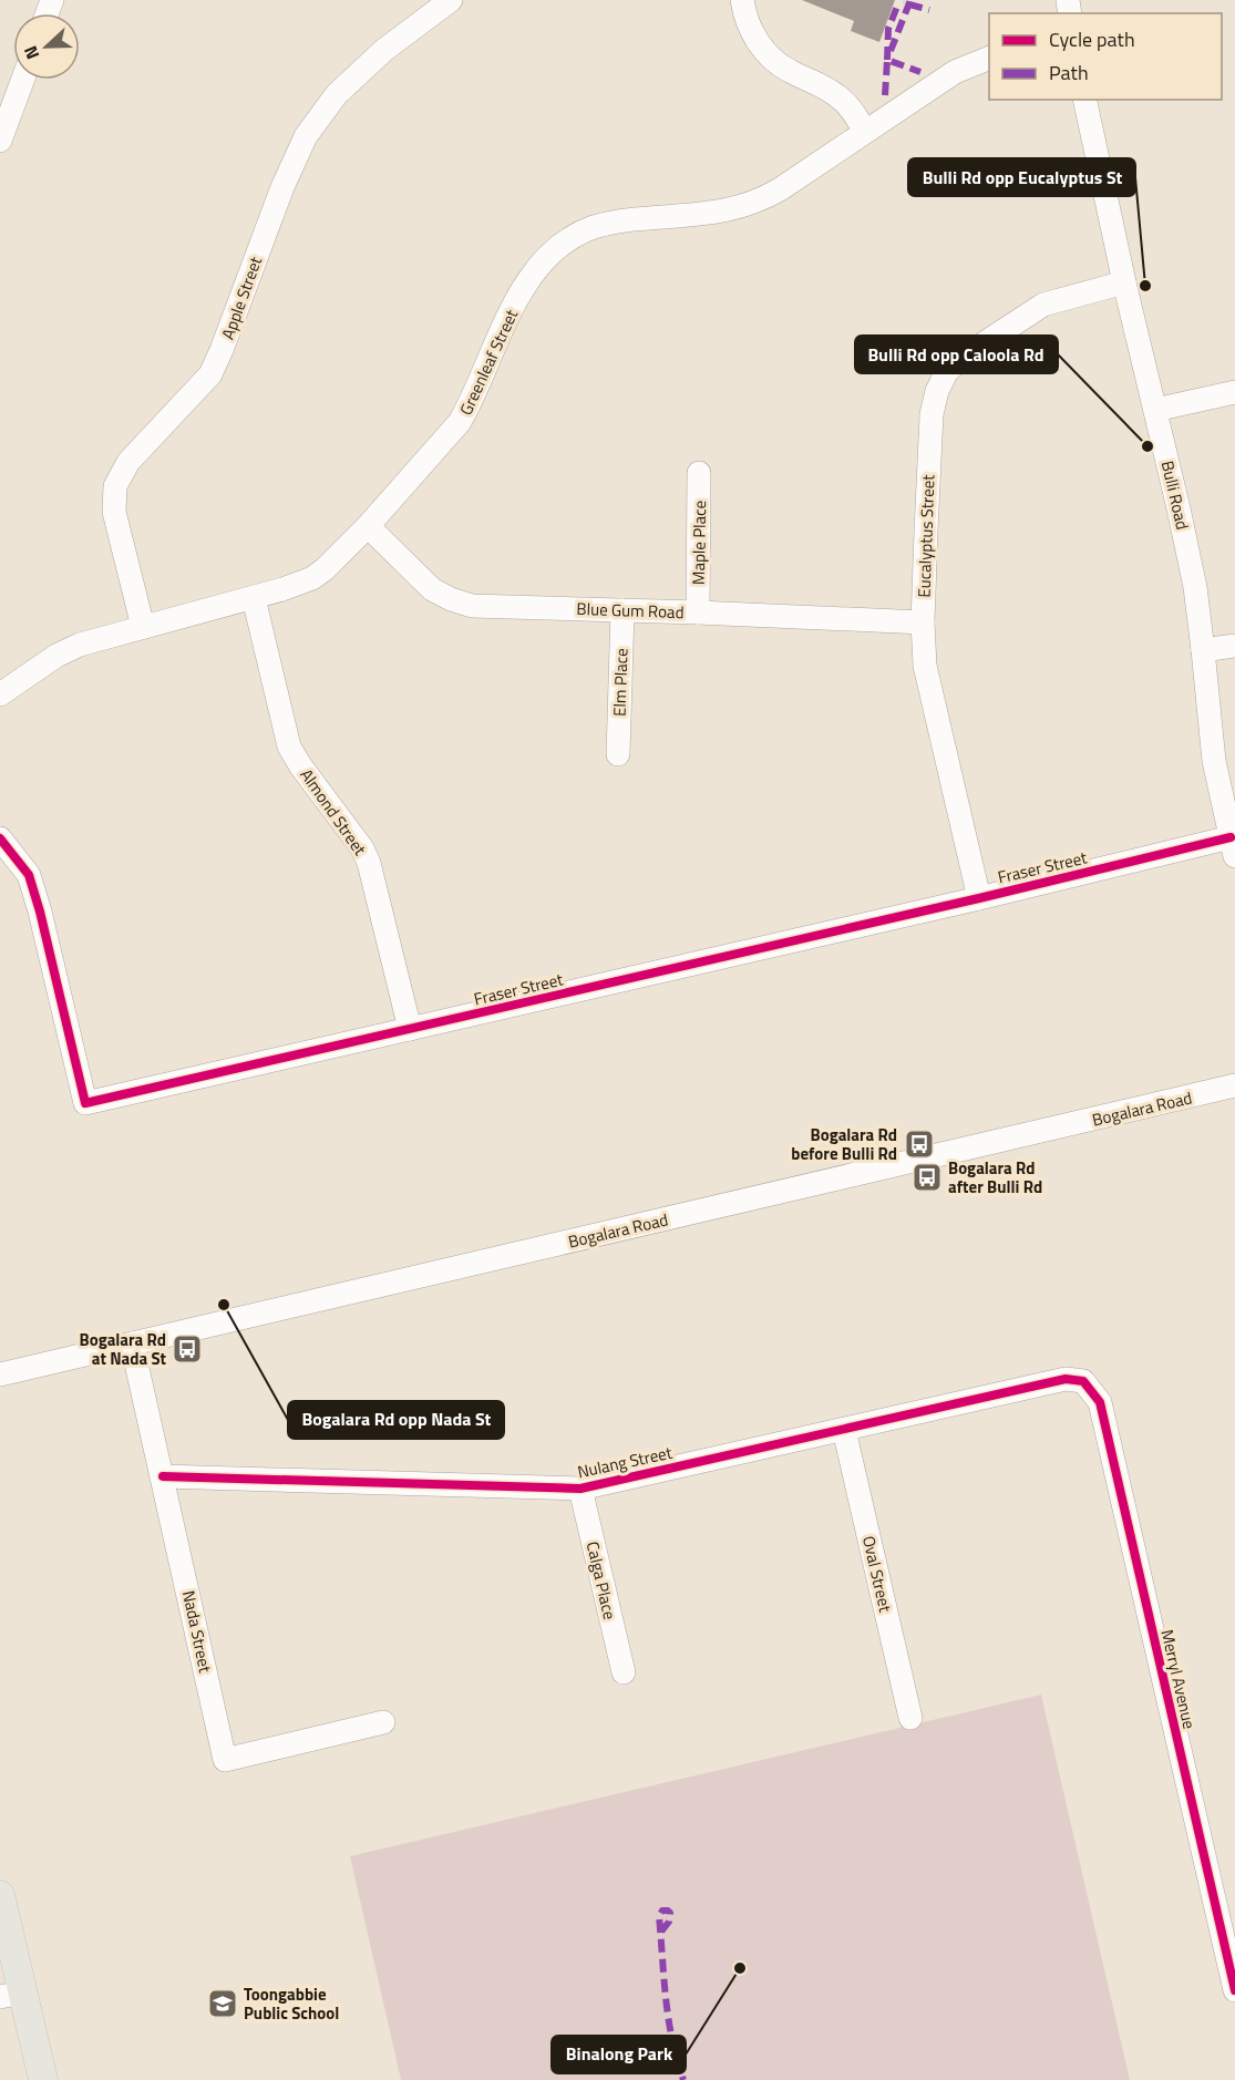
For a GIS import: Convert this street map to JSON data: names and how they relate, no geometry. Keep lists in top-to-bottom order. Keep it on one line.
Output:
{"streets":{"street":["Apple Street","Greenleaf Street","Bulli Road","Eucalyptus Street","Maple Place","Blue Gum Road","Elm Place","Almond Street","Fraser Street","Bogalara Road","Nulang Street","Oval Street","Calga Place","Nada Street","Merryl Avenue"]},"crossings":[["Apple Street","Greenleaf Street"],["Greenleaf Street","Blue Gum Road"],["Greenleaf Street","Almond Street"],["Bulli Road","Eucalyptus Street"],["Bulli Road","Fraser Street"],["Eucalyptus Street","Blue Gum Road"],["Eucalyptus Street","Fraser Street"],["Maple Place","Blue Gum Road"],["Blue Gum Road","Elm Place"],["Almond Street","Fraser Street"],["Bogalara Road","Nada Street"],["Nulang Street","Oval Street"],["Nulang Street","Calga Place"],["Nulang Street","Nada Street"],["Nulang Street","Merryl Avenue"]],"places":{"other":["Bulli Rd opp Eucalyptus St","Bulli Rd opp Caloola Rd","Bogalara Rd opp Nada St","Binalong Park"],"bus stop":["Bogalara Rd before Bulli Rd","Bogalara Rd after Bulli Rd","Bogalara Rd at Nada St"],"school or university":["Toongabbie Public School"]},"legend":["Cycle path","Path"],"north":"left"}
